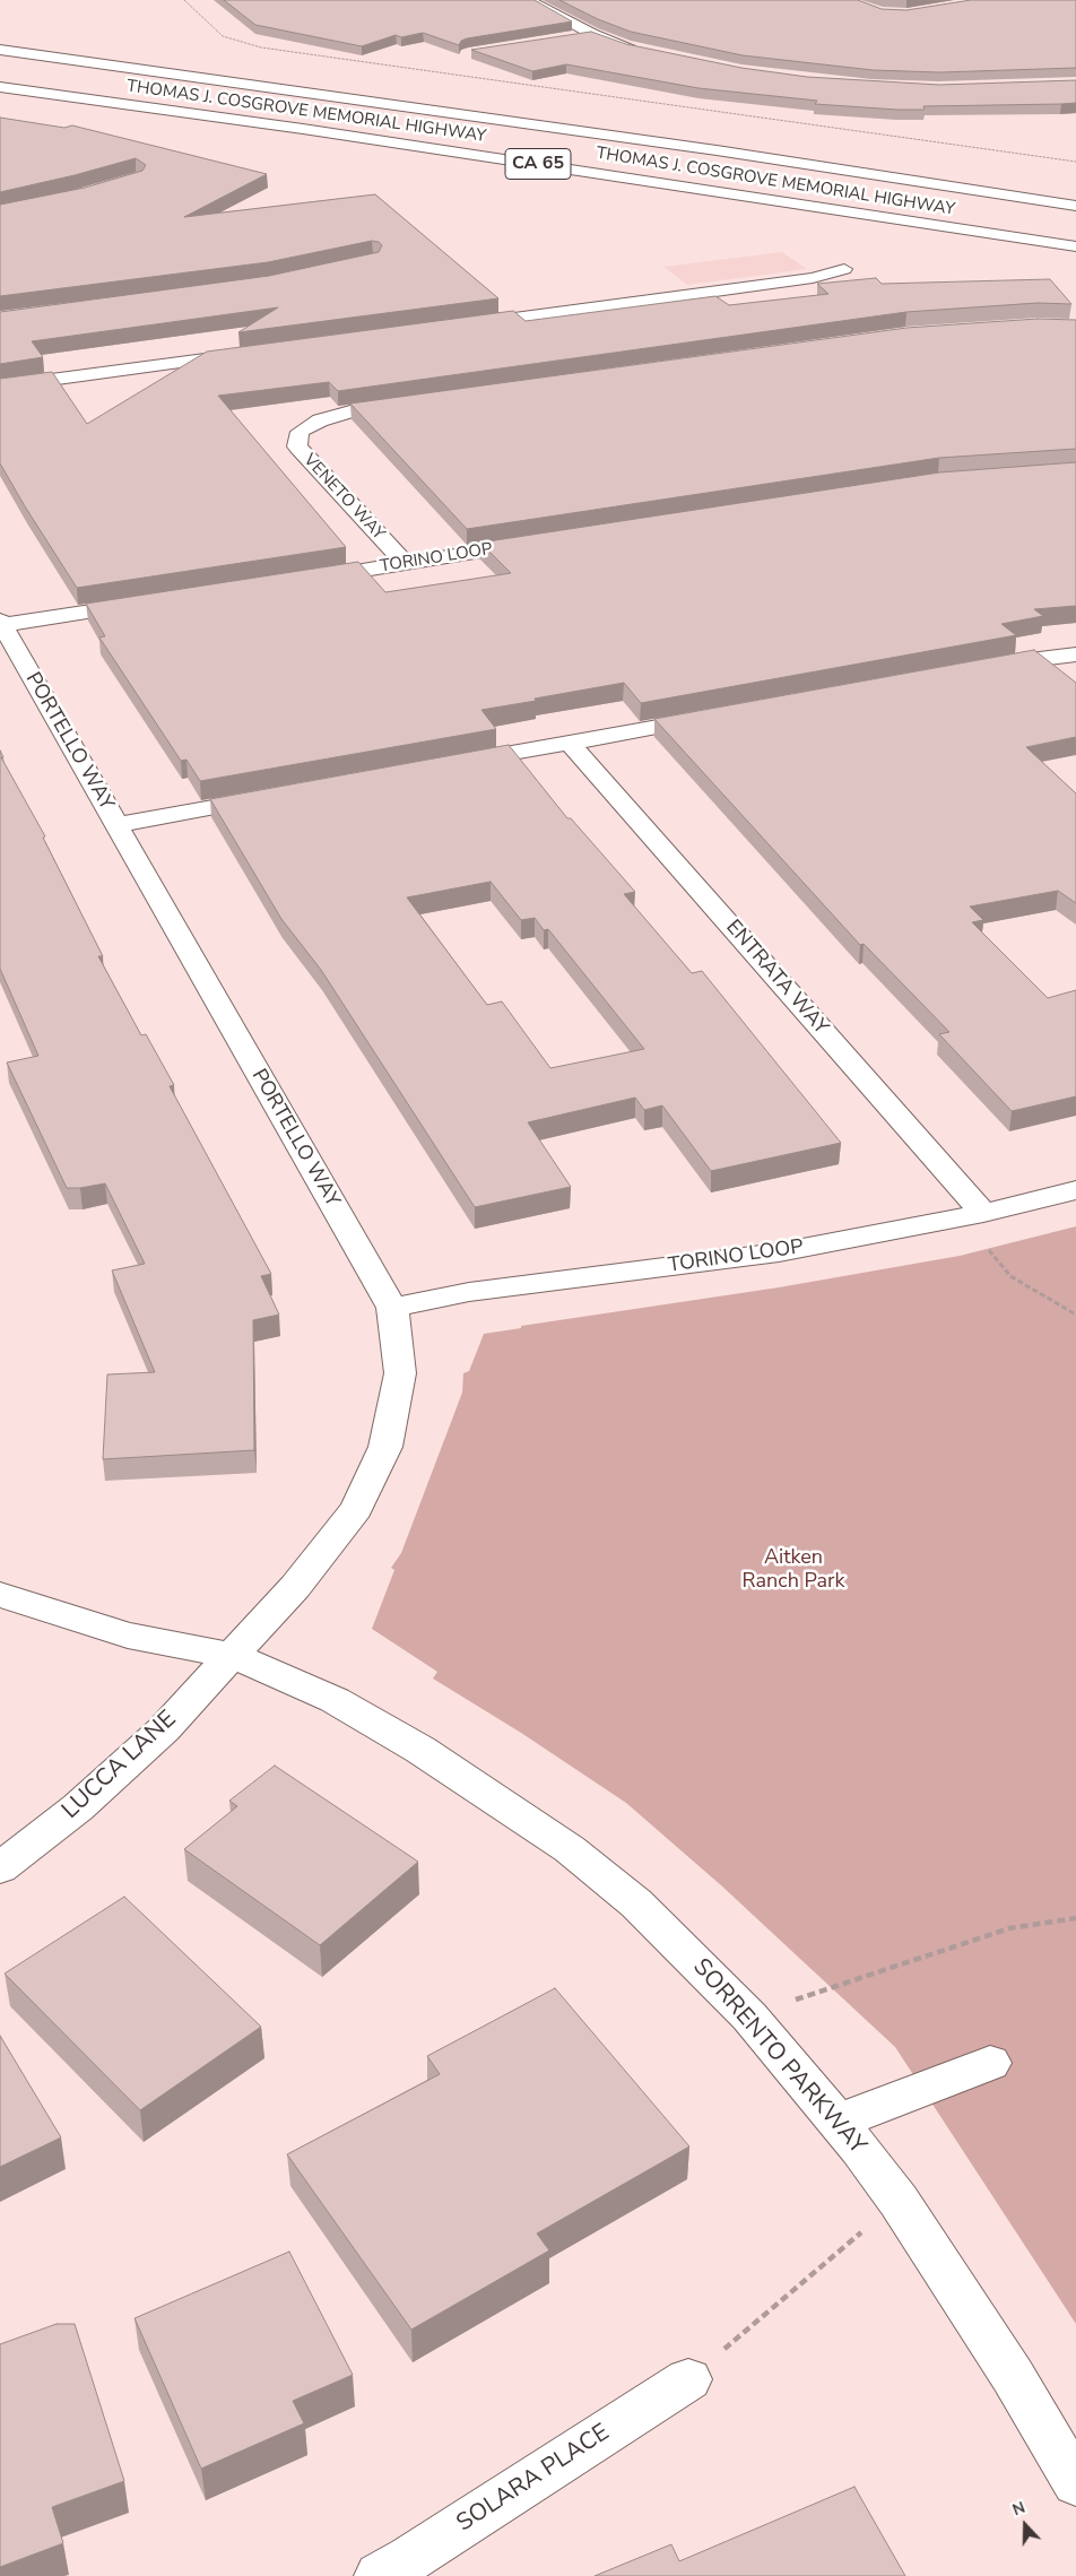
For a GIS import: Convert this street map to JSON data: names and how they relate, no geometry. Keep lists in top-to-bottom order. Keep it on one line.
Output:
{"streets":{"main road":["THOMAS J. COSGROVE MEMORIAL HIGHWAY","CA 65","VENETO WAY","TORINO LOOP","PORTELLO WAY","ENTRATA WAY","LUCCA LANE","SORRENTO PARKWAY","SOLARA PLACE"]},"crossings":[["VENETO WAY","TORINO LOOP"],["TORINO LOOP","PORTELLO WAY"],["TORINO LOOP","ENTRATA WAY"],["PORTELLO WAY","LUCCA LANE"],["PORTELLO WAY","SORRENTO PARKWAY"],["LUCCA LANE","SORRENTO PARKWAY"]],"parks":["Aitken Ranch Park"],"north":"top"}
